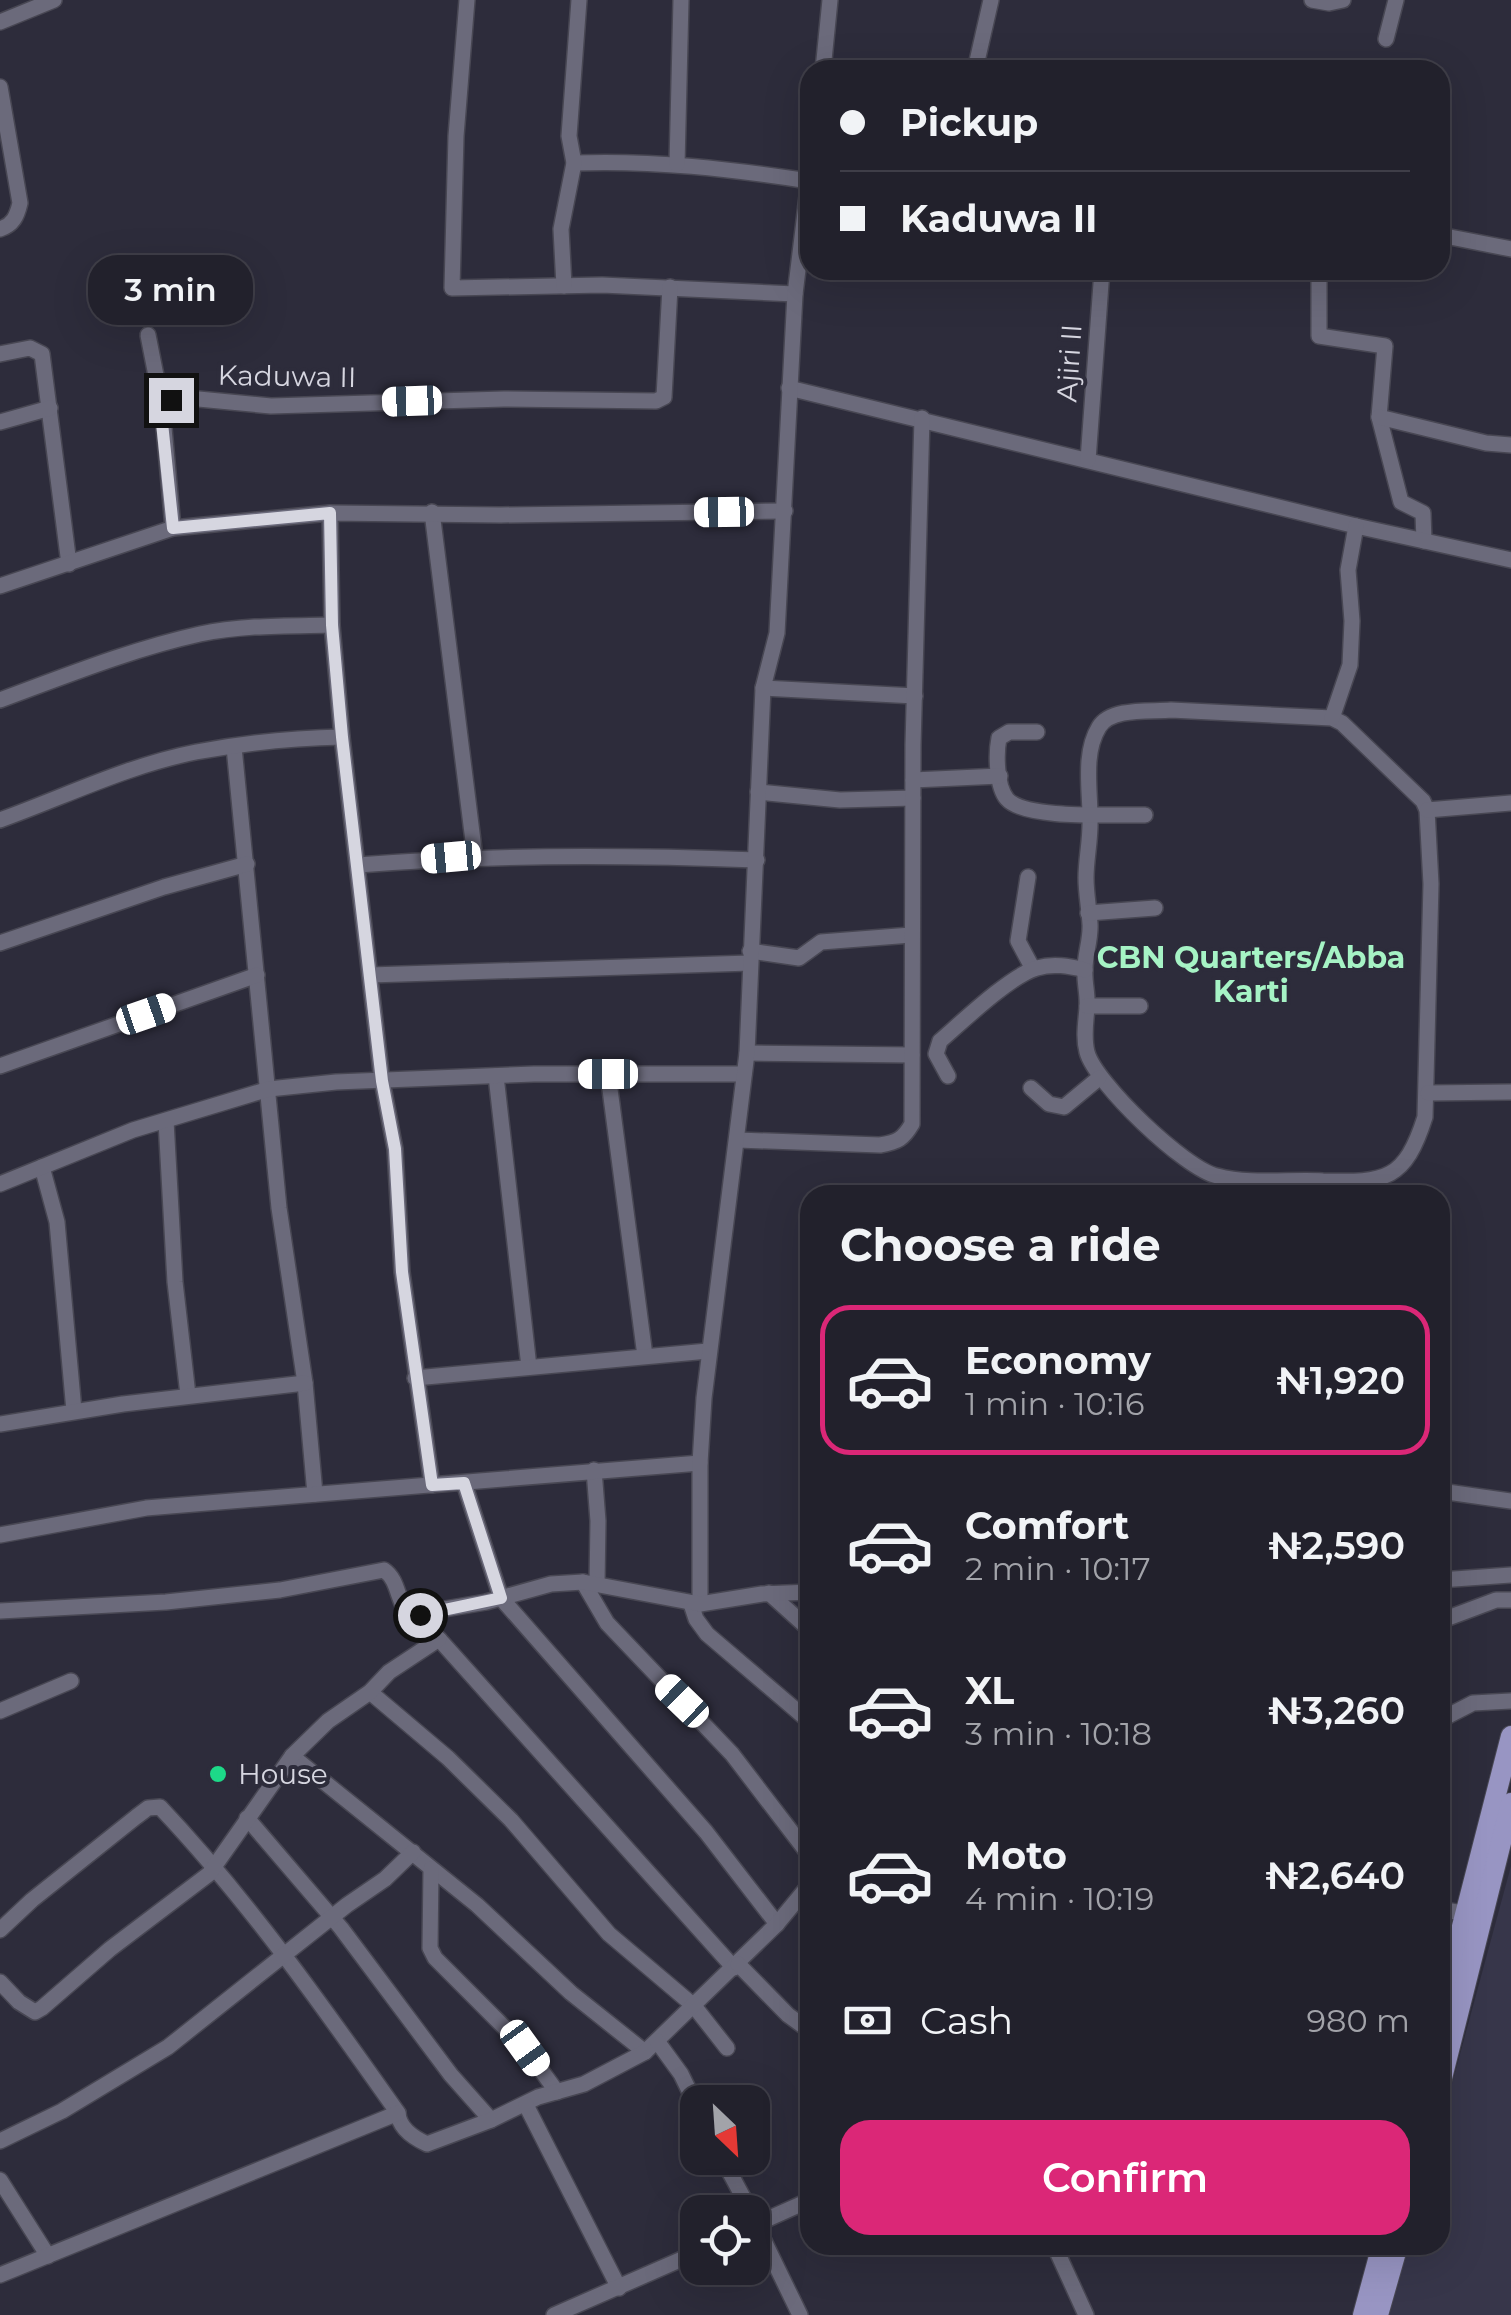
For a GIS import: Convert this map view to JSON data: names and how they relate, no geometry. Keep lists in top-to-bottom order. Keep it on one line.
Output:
{"streets":{"street":["Ajiri II","Kaduwa II"]},"districts":["CBN Quarters/Abba Karti"],"places":["House"],"north":"bottom right","page":{"banner":["Pickup","Kaduwa II"],"bubble":"3 min","heading":"Choose a ride","list":[{"name":"Economy","note":"1 min · 10:16","value":"₦1,920"},{"name":"Comfort","note":"2 min · 10:17","value":"₦2,590"},{"name":"XL","note":"3 min · 10:18","value":"₦3,260"},{"name":"Moto","note":"4 min · 10:19","value":"₦2,640"}],"pay":["Cash","980 m"],"buttons":"Confirm"}}
